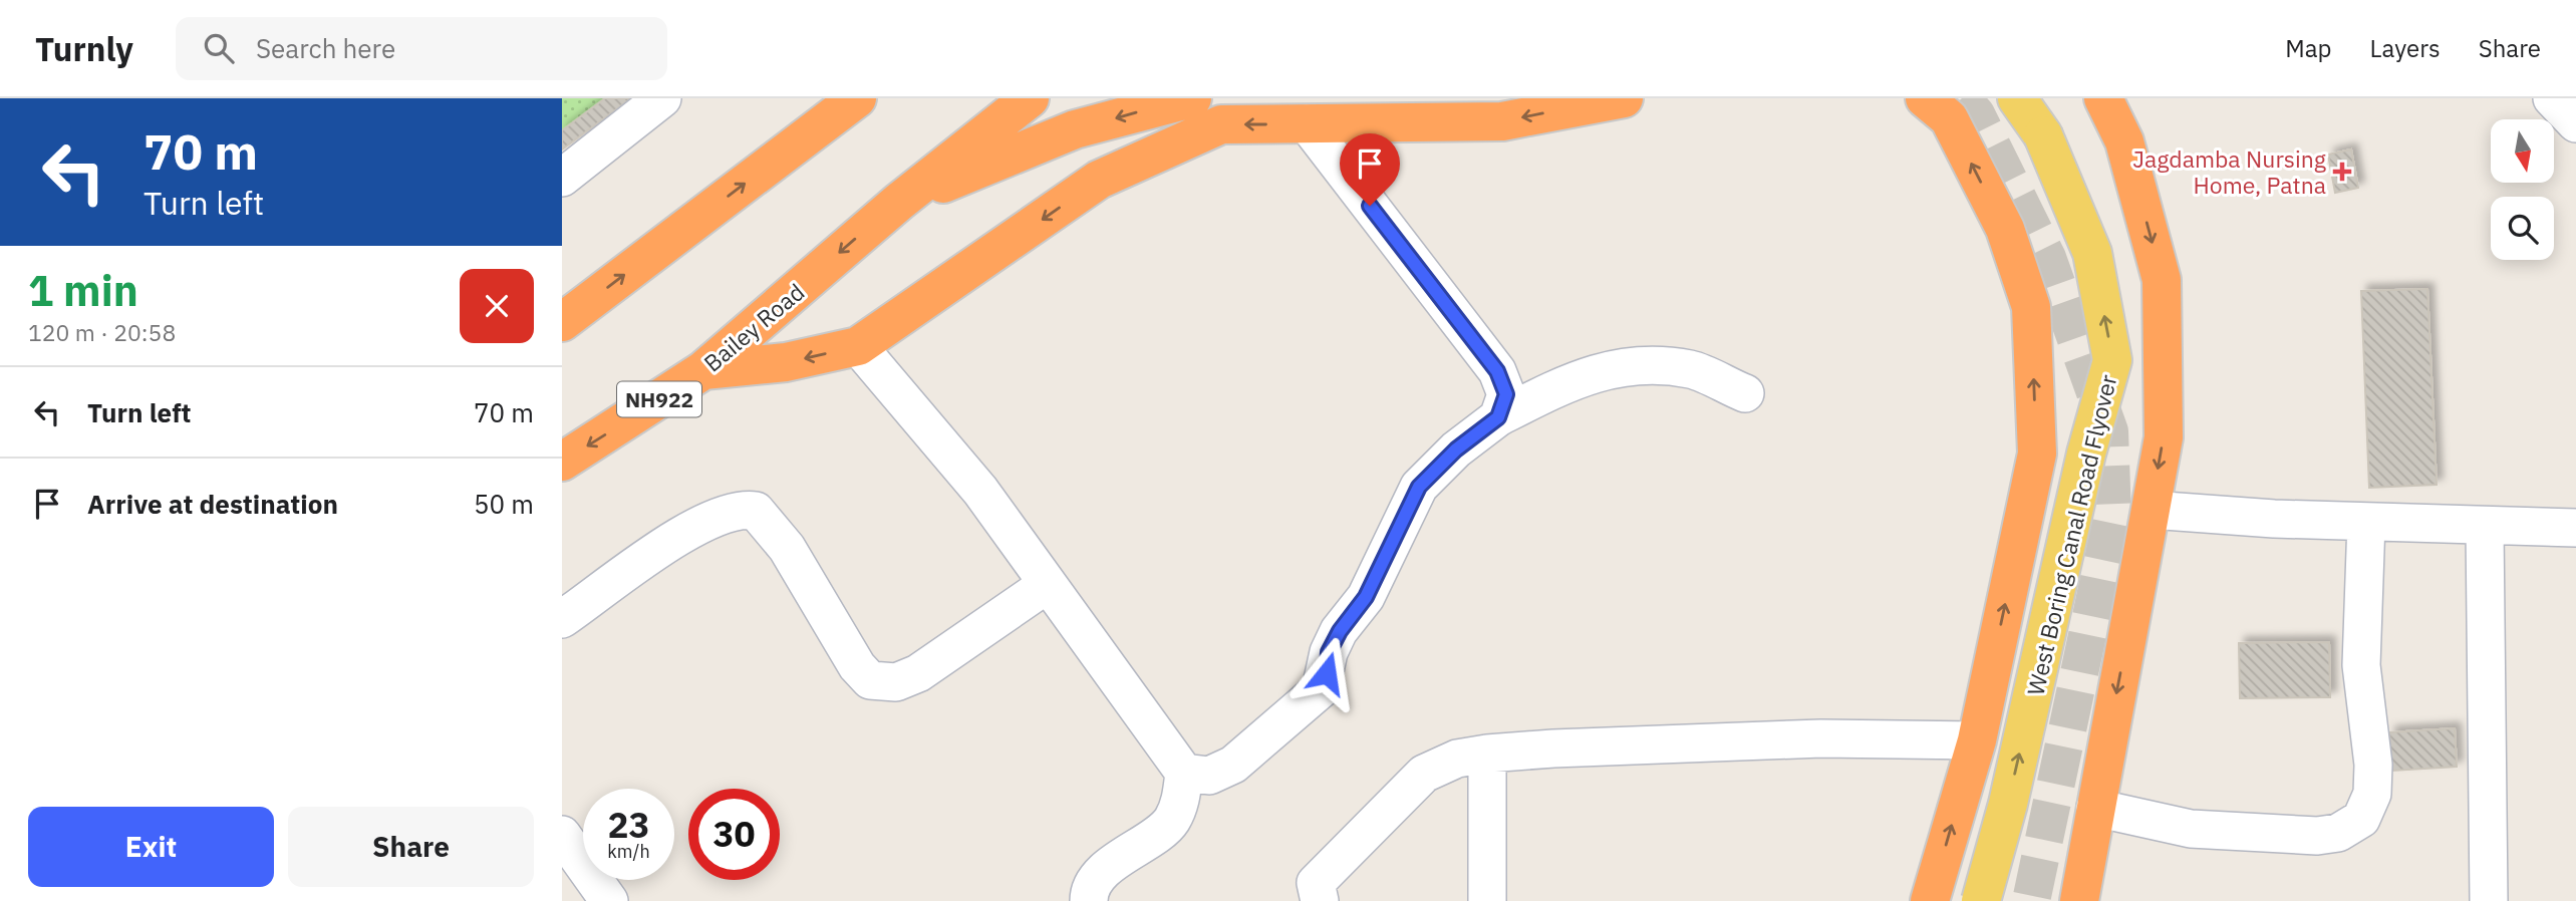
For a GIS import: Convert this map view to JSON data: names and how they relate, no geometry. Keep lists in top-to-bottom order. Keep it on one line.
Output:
{"streets":{"highway":["Bailey Road","NH922"],"main road":["West Boring Canal Road Flyover"]},"crossings":[["Bailey Road","NH922"]],"one_way":["West Boring Canal Road Flyover"],"places":{"health":["Jagdamba Nursing Home, Patna"]},"north":"bottom","page":{"header":"Turnly","search":"Search here","nav":["Map","Layers","Share"],"turn":["70 m","Turn left"],"heading":["1 min","120 m · 20:58"],"list":[{"name":"Turn left","value":"70 m"},{"name":"Arrive at destination","value":"50 m"}],"speed":"23 km/h","limit":"30","buttons":["Exit","Share"]}}
